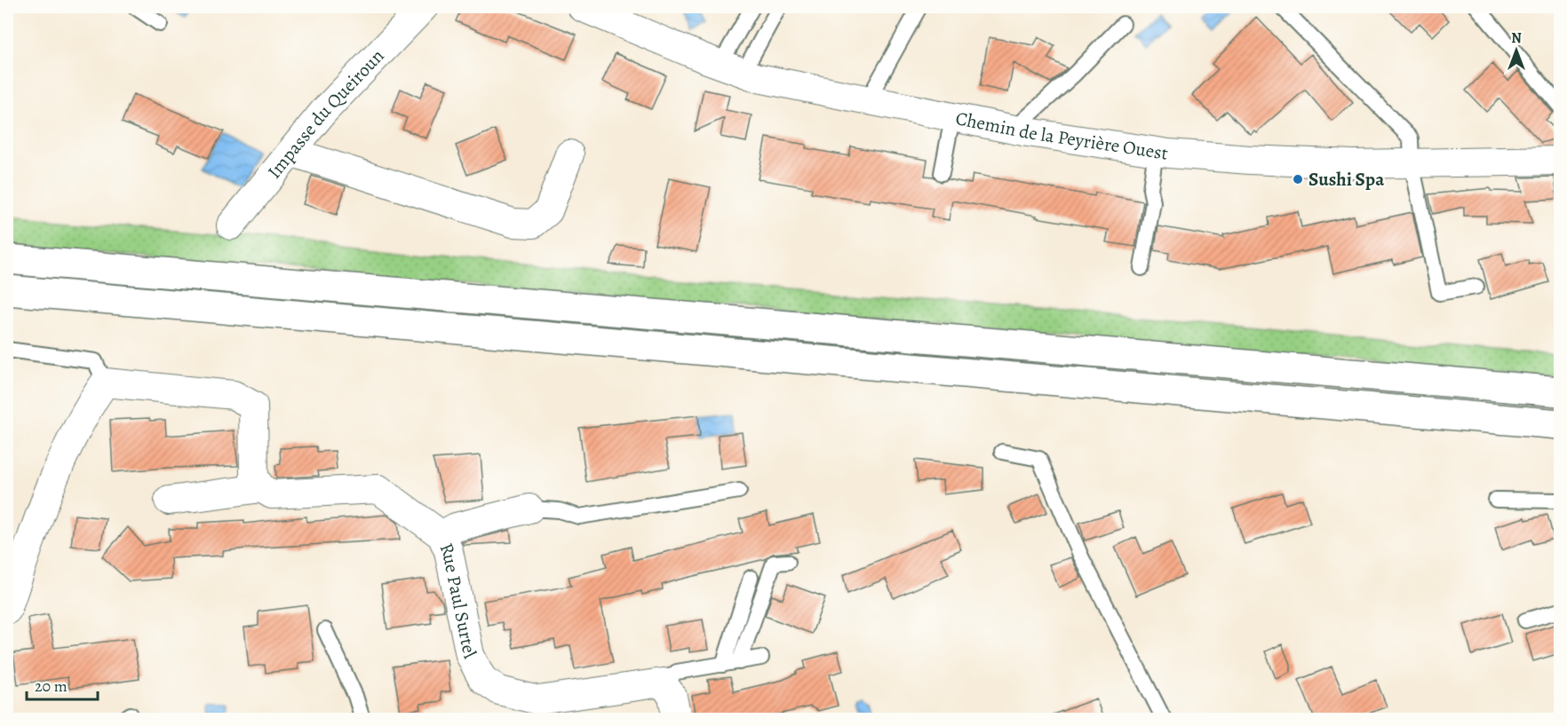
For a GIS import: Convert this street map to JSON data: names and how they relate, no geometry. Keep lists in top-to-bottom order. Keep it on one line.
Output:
{"streets":{"street":["Impasse du Queiroun","Chemin de la Peyrière Ouest","Rue Paul Surtel"]},"places":["Sushi Spa"],"scale_bar":"20 m","north":"top"}
